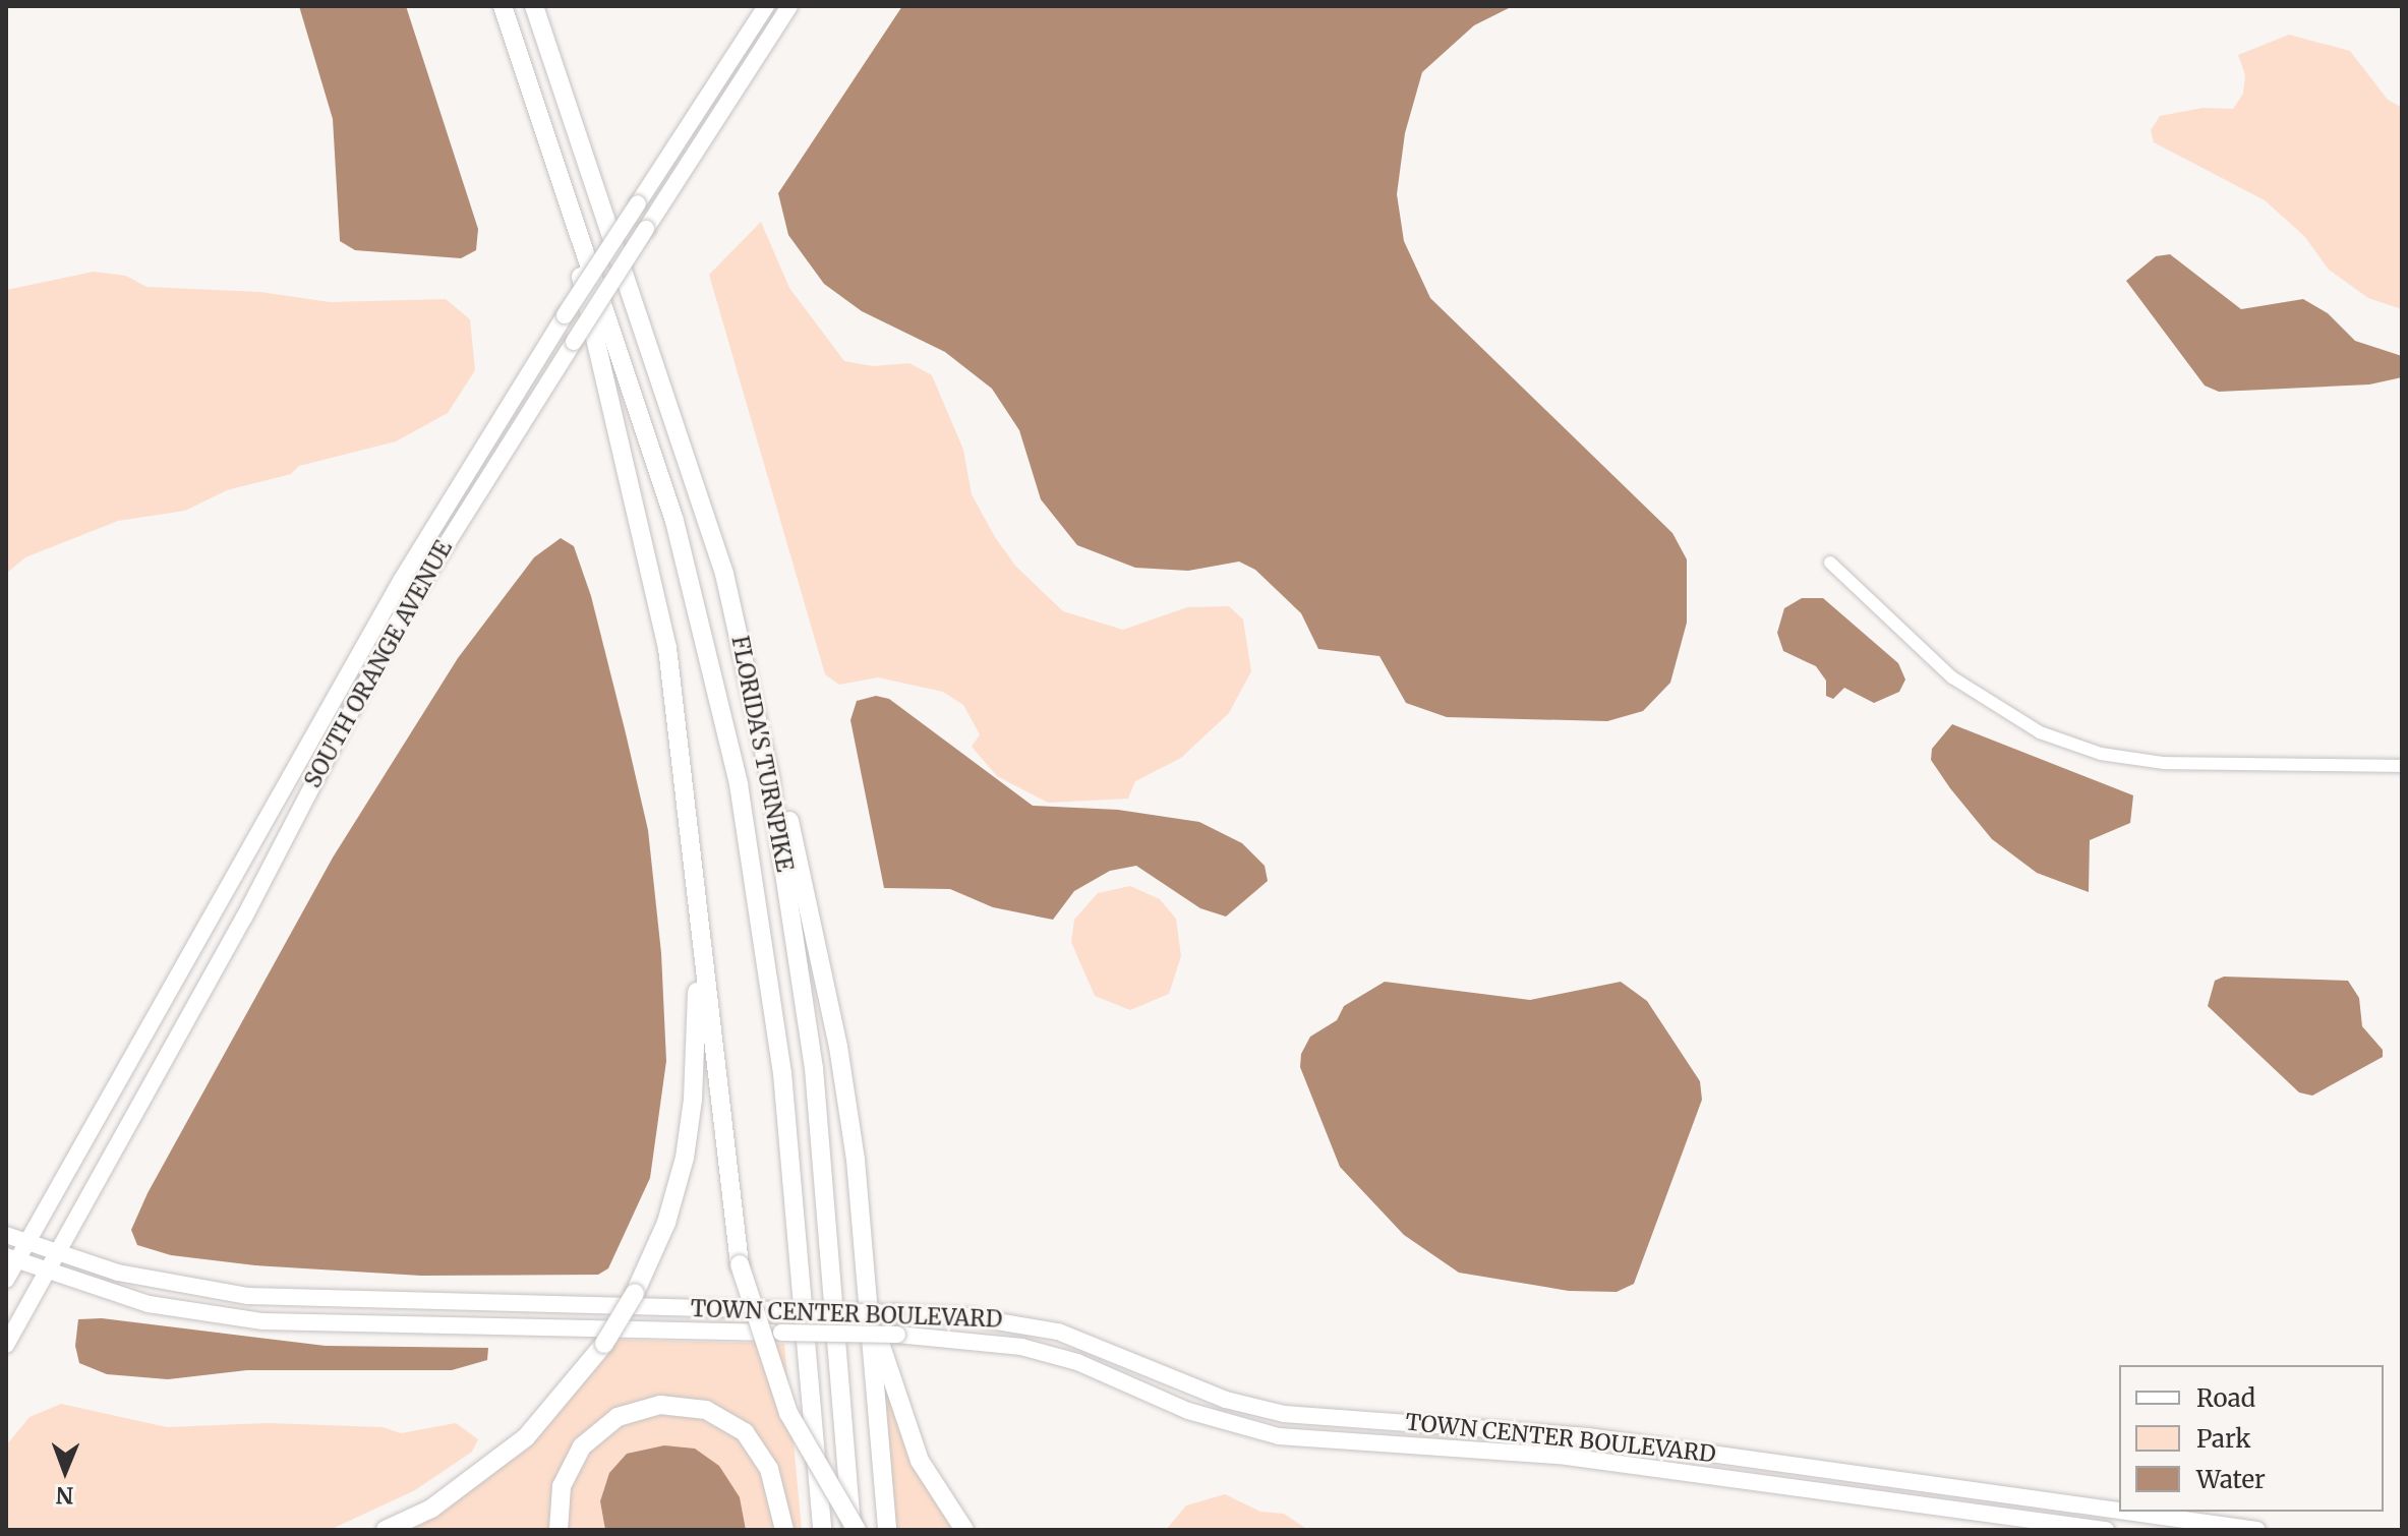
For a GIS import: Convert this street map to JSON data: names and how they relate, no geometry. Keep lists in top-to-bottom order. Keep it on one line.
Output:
{"streets":{"highway":["FLORIDA'S TURNPIKE"],"main road":["SOUTH ORANGE AVENUE","TOWN CENTER BOULEVARD"]},"crossings":[["SOUTH ORANGE AVENUE","TOWN CENTER BOULEVARD"]],"legend":["Road","Park","Water"],"north":"bottom"}
